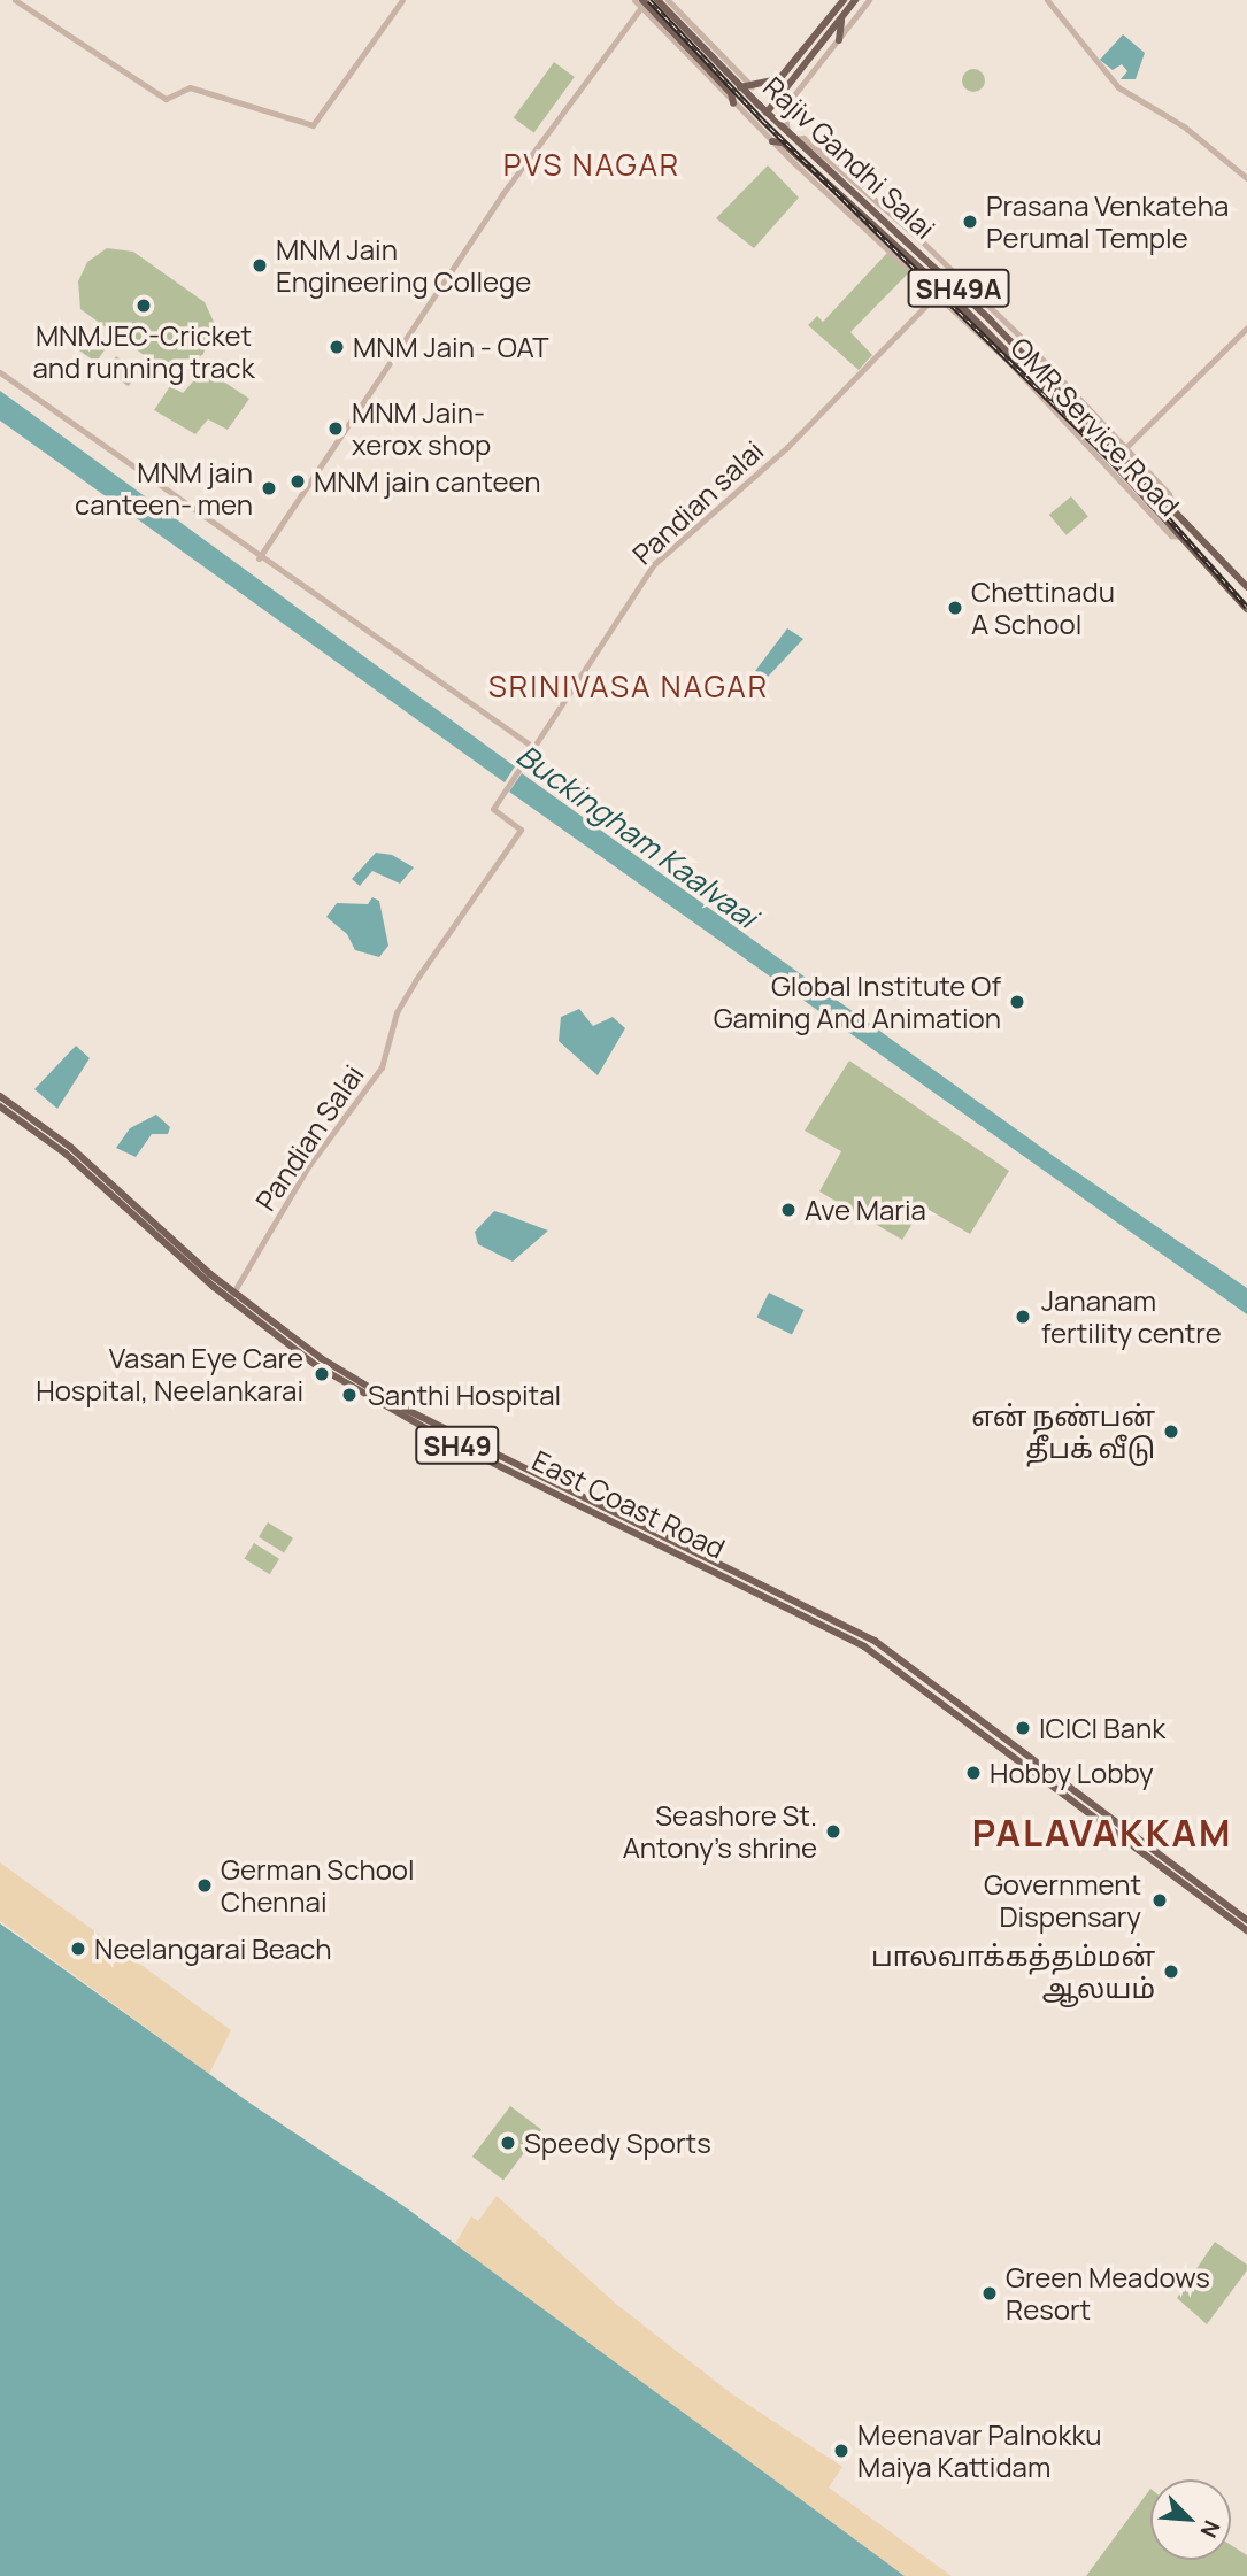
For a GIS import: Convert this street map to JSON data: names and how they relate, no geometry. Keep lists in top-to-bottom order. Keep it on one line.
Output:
{"streets":{"main road":["Rajiv Gandhi Salai","SH49A","SH49","East Coast Road"],"street":["Pandian salai","Pandian Salai"]},"crossings":[["Rajiv Gandhi Salai","Pandian salai"],["Pandian salai","Pandian Salai"],["Pandian Salai","East Coast Road"]],"districts":["PVS NAGAR","SRINIVASA NAGAR","PALAVAKKAM"],"water":["Buckingham Kaalvaai"],"places":["Prasana Venkateha Perumal Temple","MNM Jain Engineering College","MNMJEC-Cricket and running track","MNM Jain - OAT","MNM Jain- xerox shop","MNM jain canteen","MNM jain canteen- men","Chettinadu A School","Global Institute Of Gaming And Animation","Ave Maria","Jananam fertility centre","Vasan Eye Care Hospital, Neelankarai","Santhi Hospital","என் நண்பன் தீபக் வீடு","ICICI Bank","Hobby Lobby","Seashore St. Antony's shrine","German School Chennai","Government Dispensary","Neelangarai Beach","பாலவாக்கத்தம்மன் ஆலயம்","Speedy Sports","Green Meadows Resort","Meenavar Palnokku Maiya Kattidam"],"north":"bottom right"}
